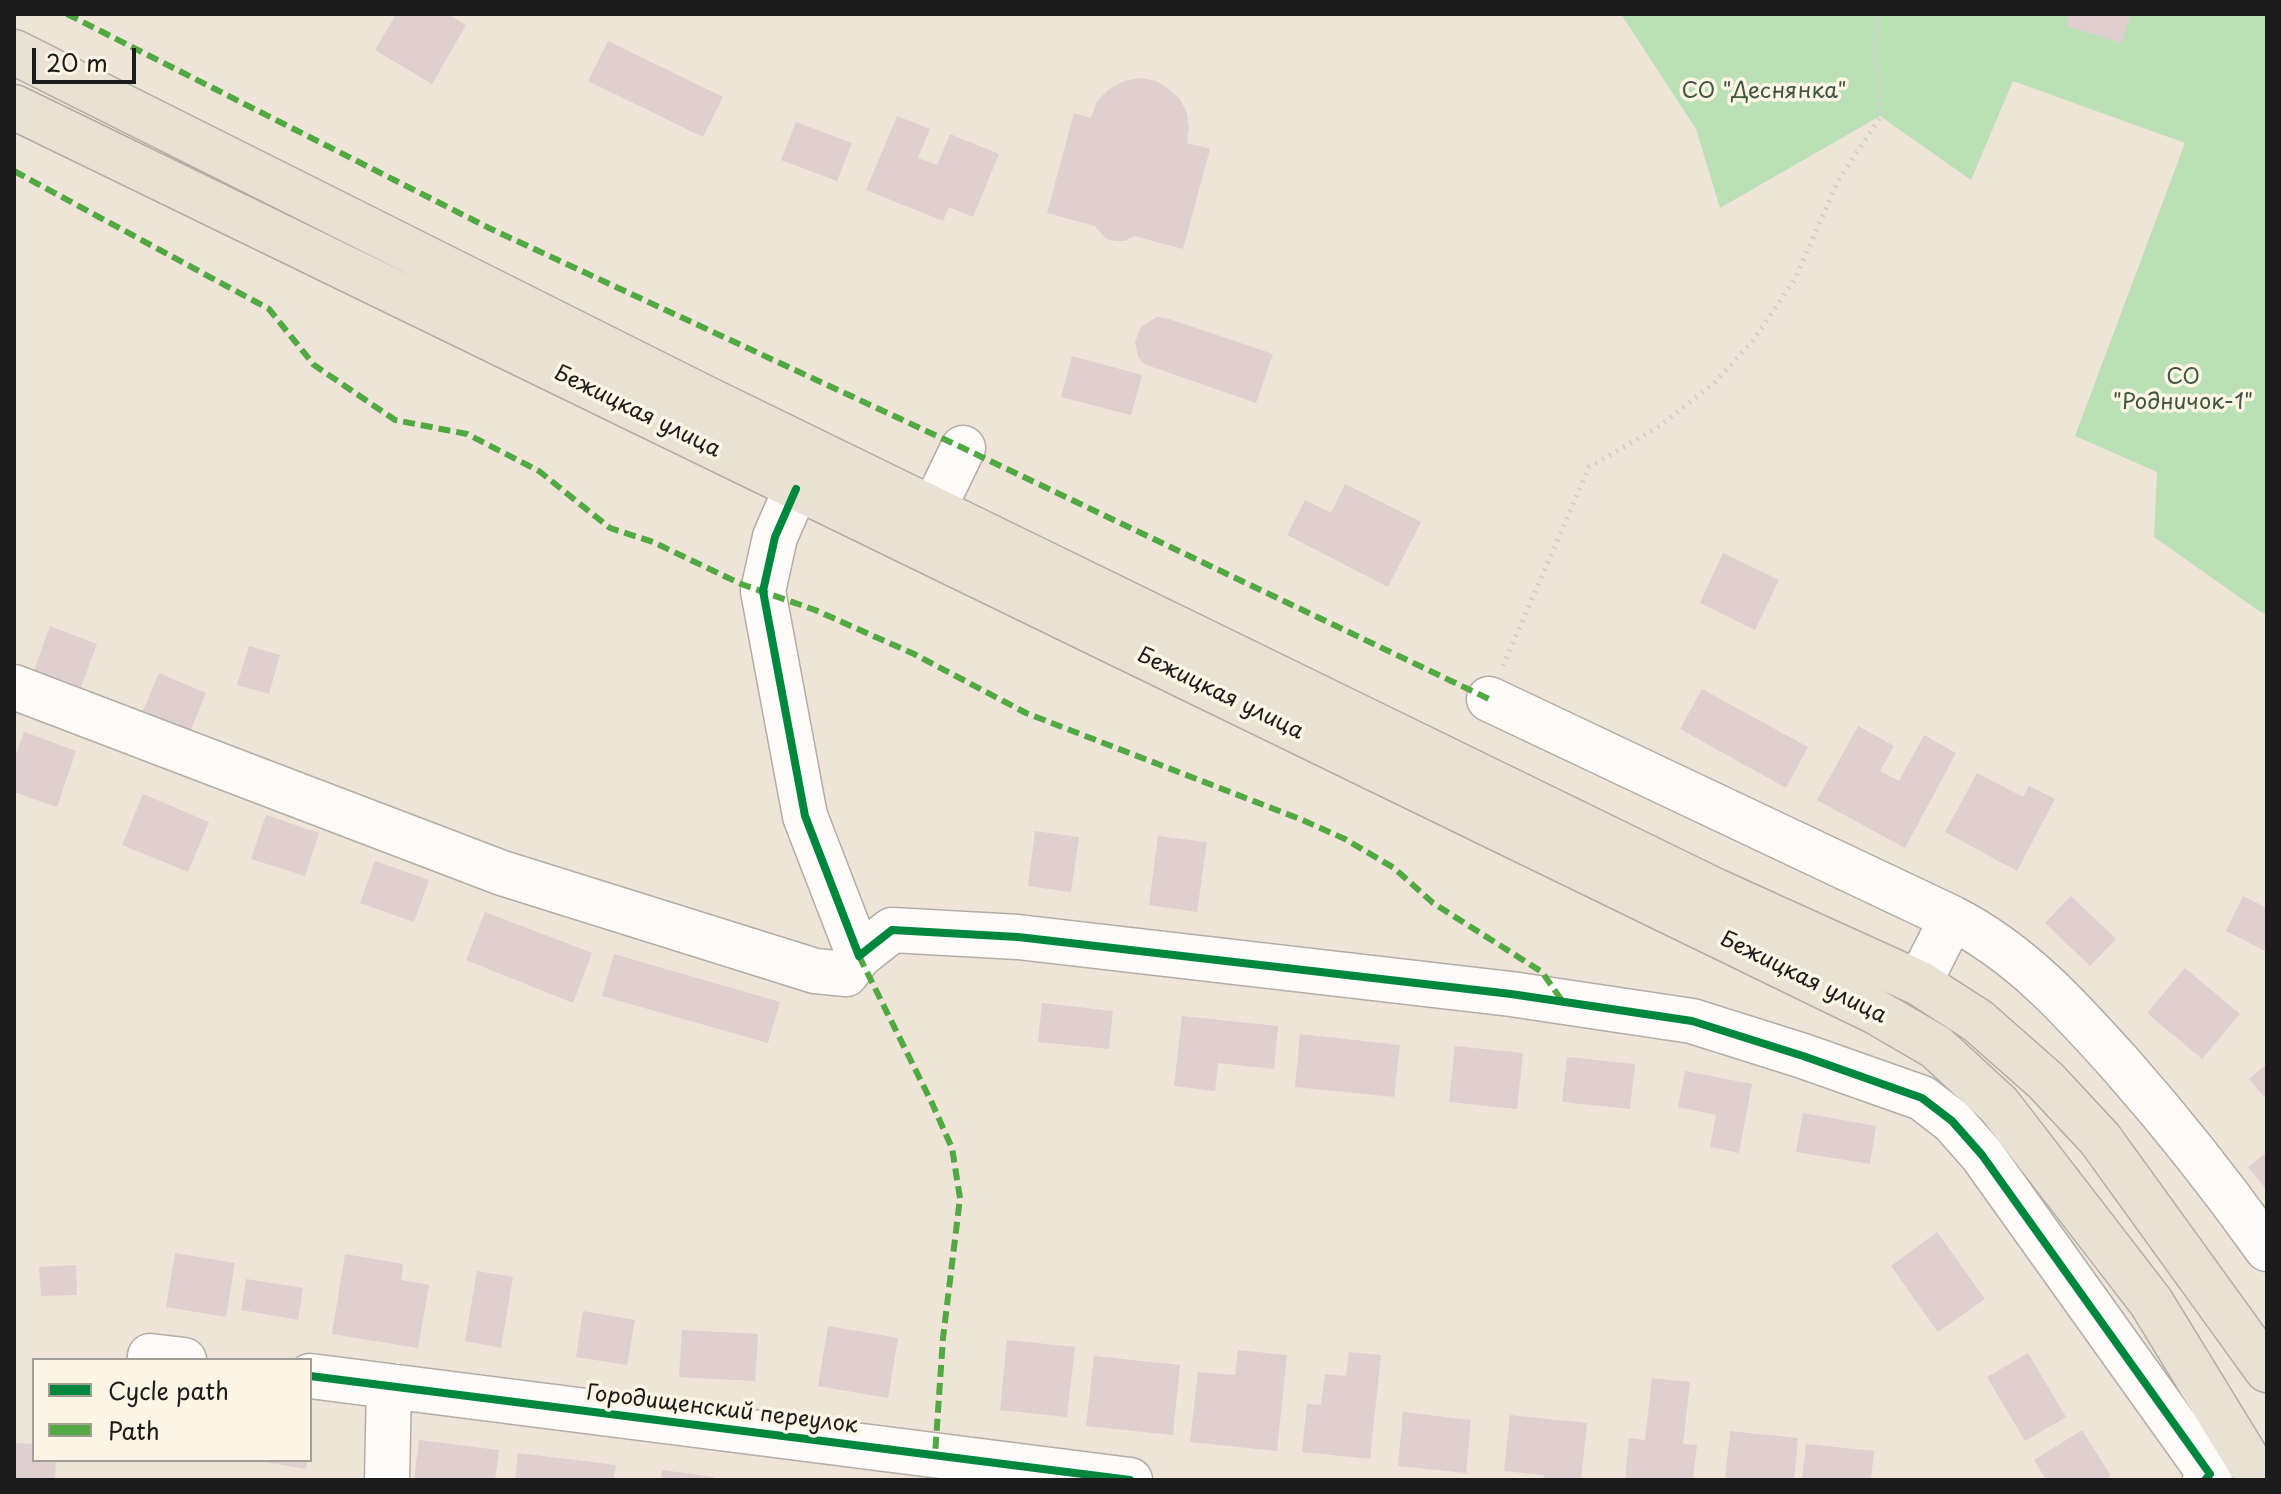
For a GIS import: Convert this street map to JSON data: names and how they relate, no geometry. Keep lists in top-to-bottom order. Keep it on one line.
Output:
{"streets":{"main road":["Бежицкая улица"],"street":["Городищенский переулок"]},"parks":["СО \"Деснянка\"","СО \"Родничок-1\""],"legend":["Cycle path","Path"],"scale_bar":"20 m"}
